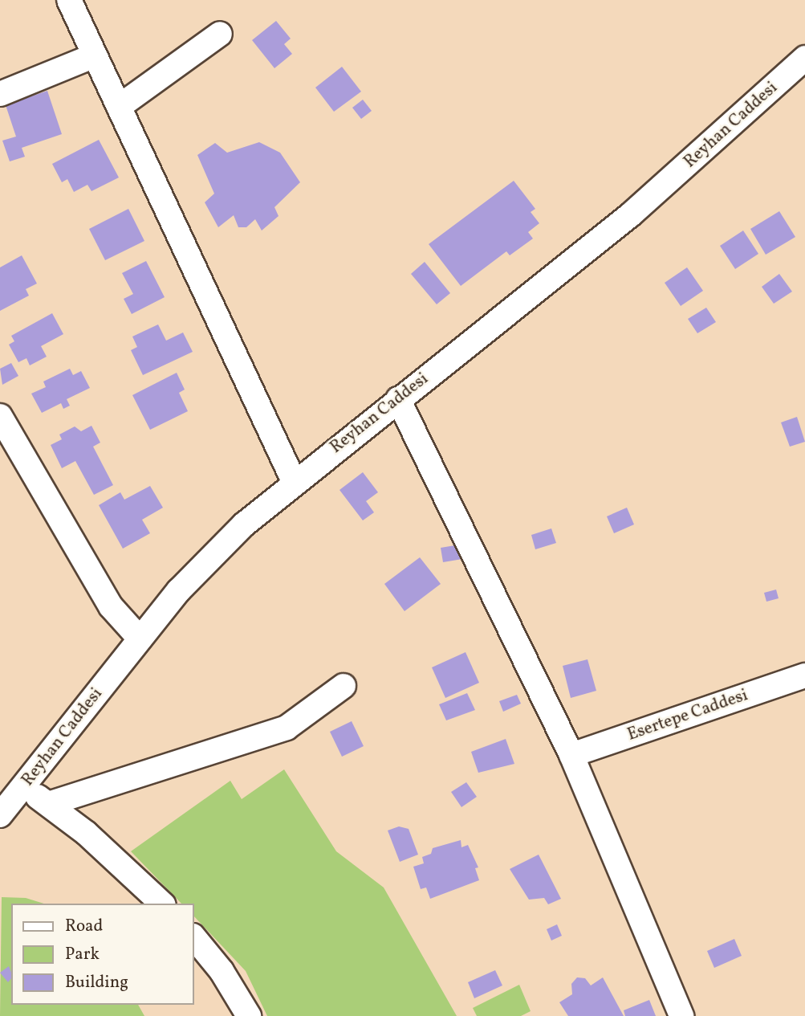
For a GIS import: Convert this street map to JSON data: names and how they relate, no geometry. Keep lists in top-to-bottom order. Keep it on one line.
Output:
{"streets":{"street":["Reyhan Caddesi","Esertepe Caddesi"]},"legend":["Road","Park","Building"]}
